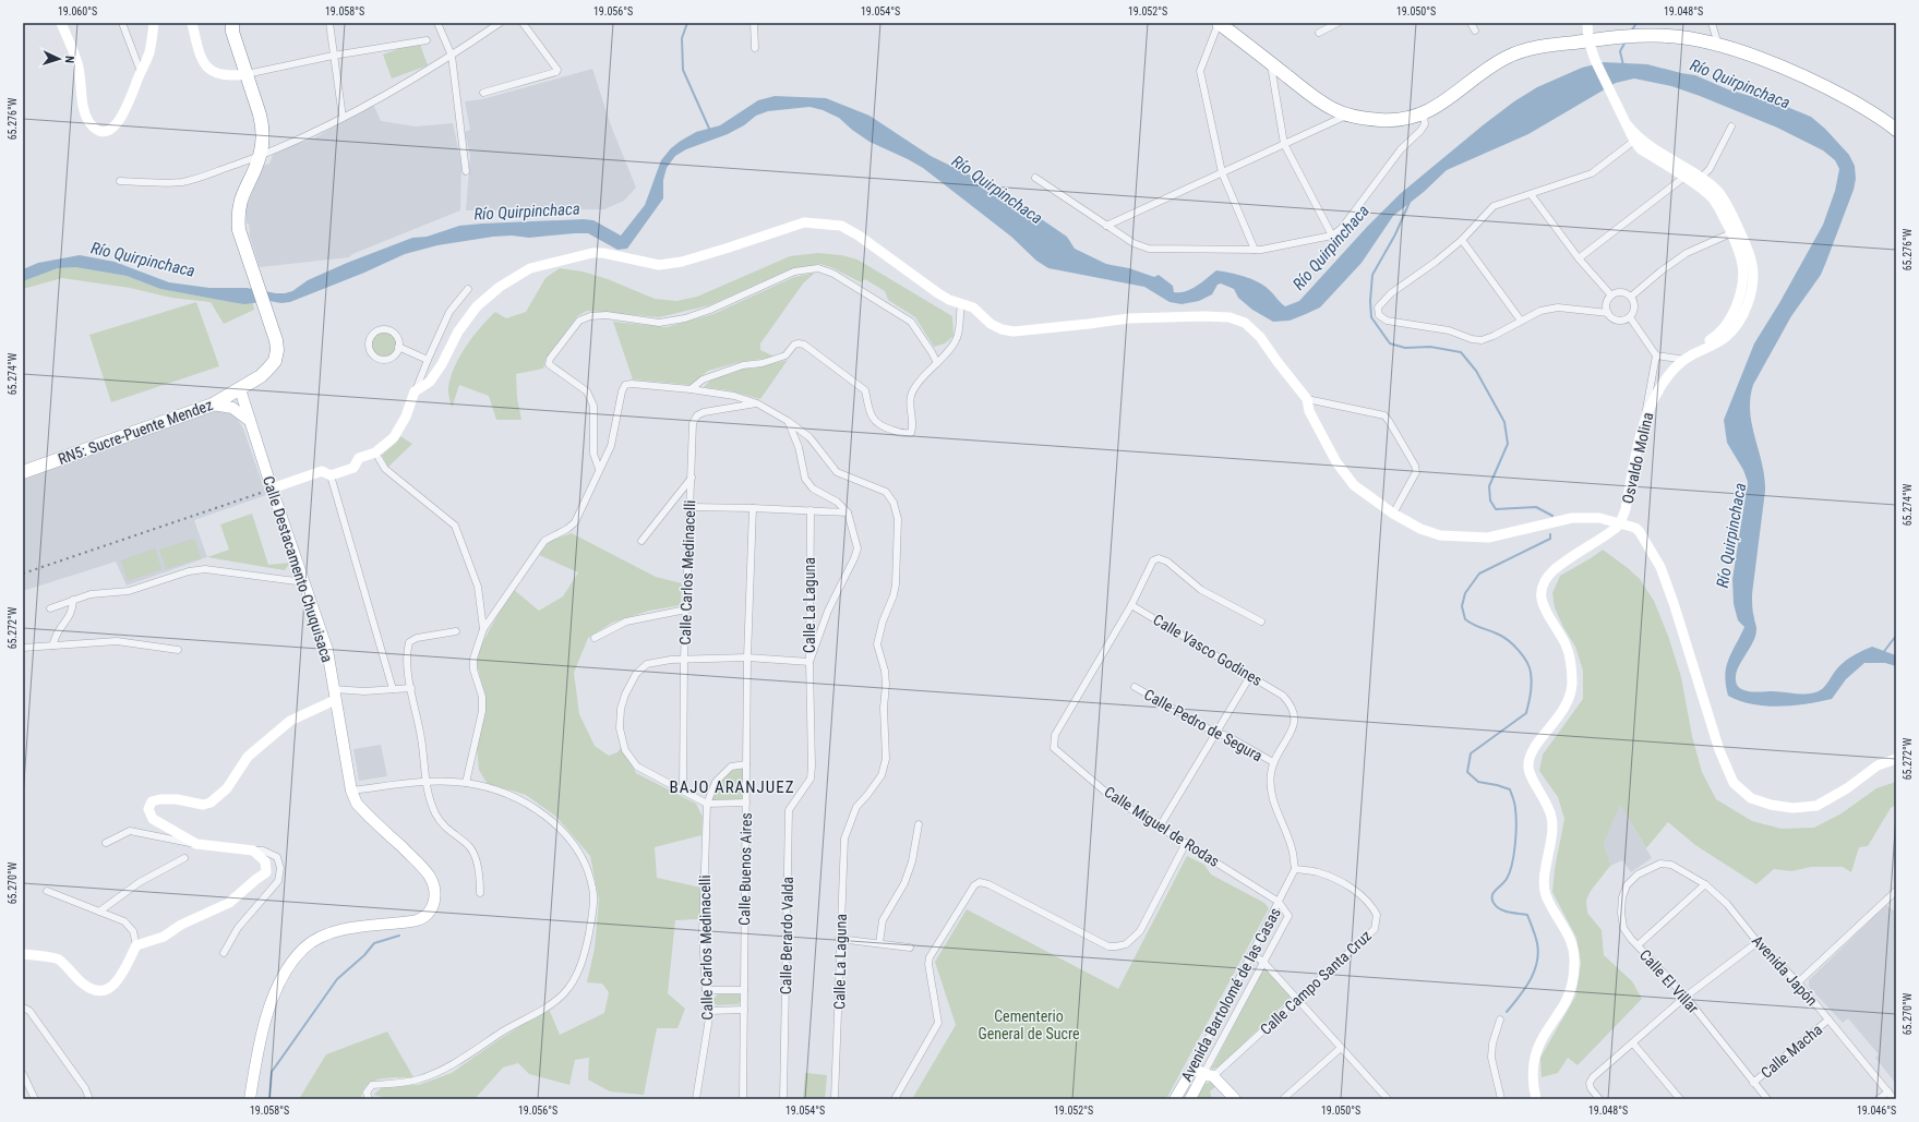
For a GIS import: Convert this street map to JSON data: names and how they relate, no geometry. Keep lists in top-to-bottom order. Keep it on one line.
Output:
{"streets":{"highway":["RN5: Sucre-Puente Mendez"],"main road":["Calle Destacamento Chuquisaca","Avenida Bartolomé de las Casas"],"street":["Osvaldo Molina","Calle Carlos Medinacelli","Calle La Laguna","Calle Vasco Godines","Calle Pedro de Segura","Calle Miguel de Rodas","Calle Buenos Aires","Calle Berardo Valda","Avenida Japón","Calle El Villar","Calle Campo Santa Cruz","Calle Macha"]},"crossings":[["RN5: Sucre-Puente Mendez","Calle Destacamento Chuquisaca"],["Calle Carlos Medinacelli","Calle La Laguna"],["Calle Carlos Medinacelli","Calle Buenos Aires"],["Calle La Laguna","Calle Berardo Valda"],["Calle Vasco Godines","Calle Pedro de Segura"],["Calle Vasco Godines","Calle Miguel de Rodas"],["Calle Miguel de Rodas","Avenida Bartolomé de las Casas"],["Avenida Japón","Calle El Villar"],["Avenida Japón","Calle Macha"],["Calle El Villar","Calle Macha"],["Calle Campo Santa Cruz","Avenida Bartolomé de las Casas"]],"districts":["BAJO ARANJUEZ"],"water":["Río Quirpinchaca"],"parks":["Cementerio General de Sucre"],"north":"right","coordinates":["19.060°S","19.058°S","19.056°S","19.054°S","19.052°S","19.050°S","19.048°S","65.276°W","65.274°W","65.272°W","65.270°W","19.046°S"]}
